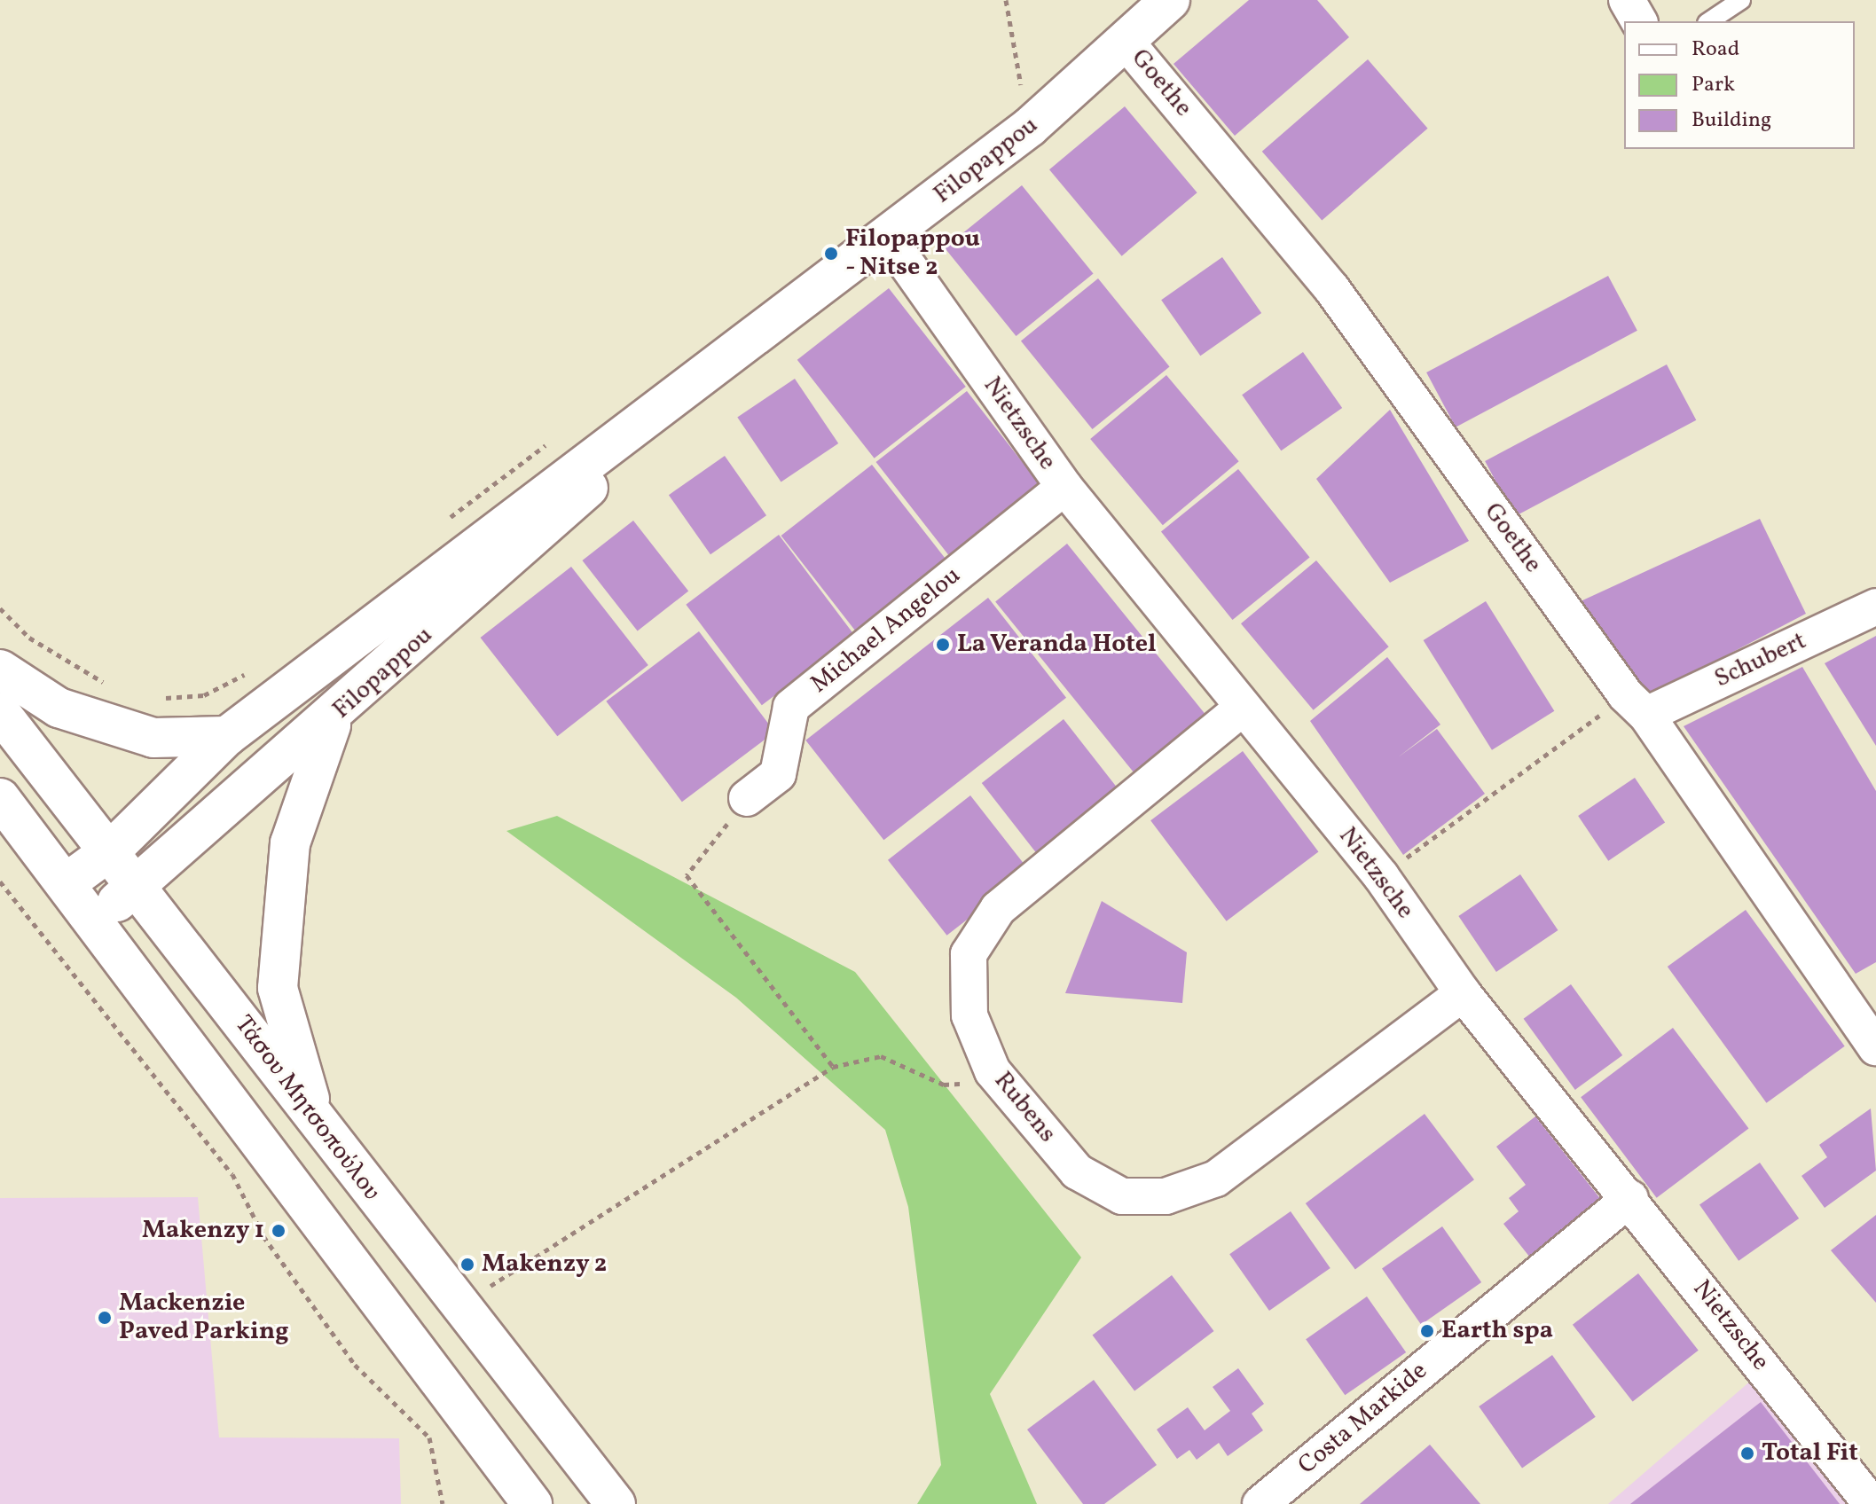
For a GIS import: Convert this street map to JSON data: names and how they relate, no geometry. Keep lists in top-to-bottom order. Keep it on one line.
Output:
{"streets":{"street":["Goethe","Filopappou","Nietzsche","Michael Angelou","Schubert","Rubens","Τάσου Μητσοπούλου","Costa Markide"]},"crossings":[["Goethe","Filopappou"],["Goethe","Schubert"],["Filopappou","Nietzsche"],["Filopappou","Τάσου Μητσοπούλου"],["Nietzsche","Michael Angelou"],["Nietzsche","Rubens"],["Nietzsche","Costa Markide"]],"places":["Filopappou - Nitse 2","La Veranda Hotel","Makenzy 1","Makenzy 2","Mackenzie Paved Parking","Earth spa","Total Fit"],"legend":["Road","Park","Building"]}
